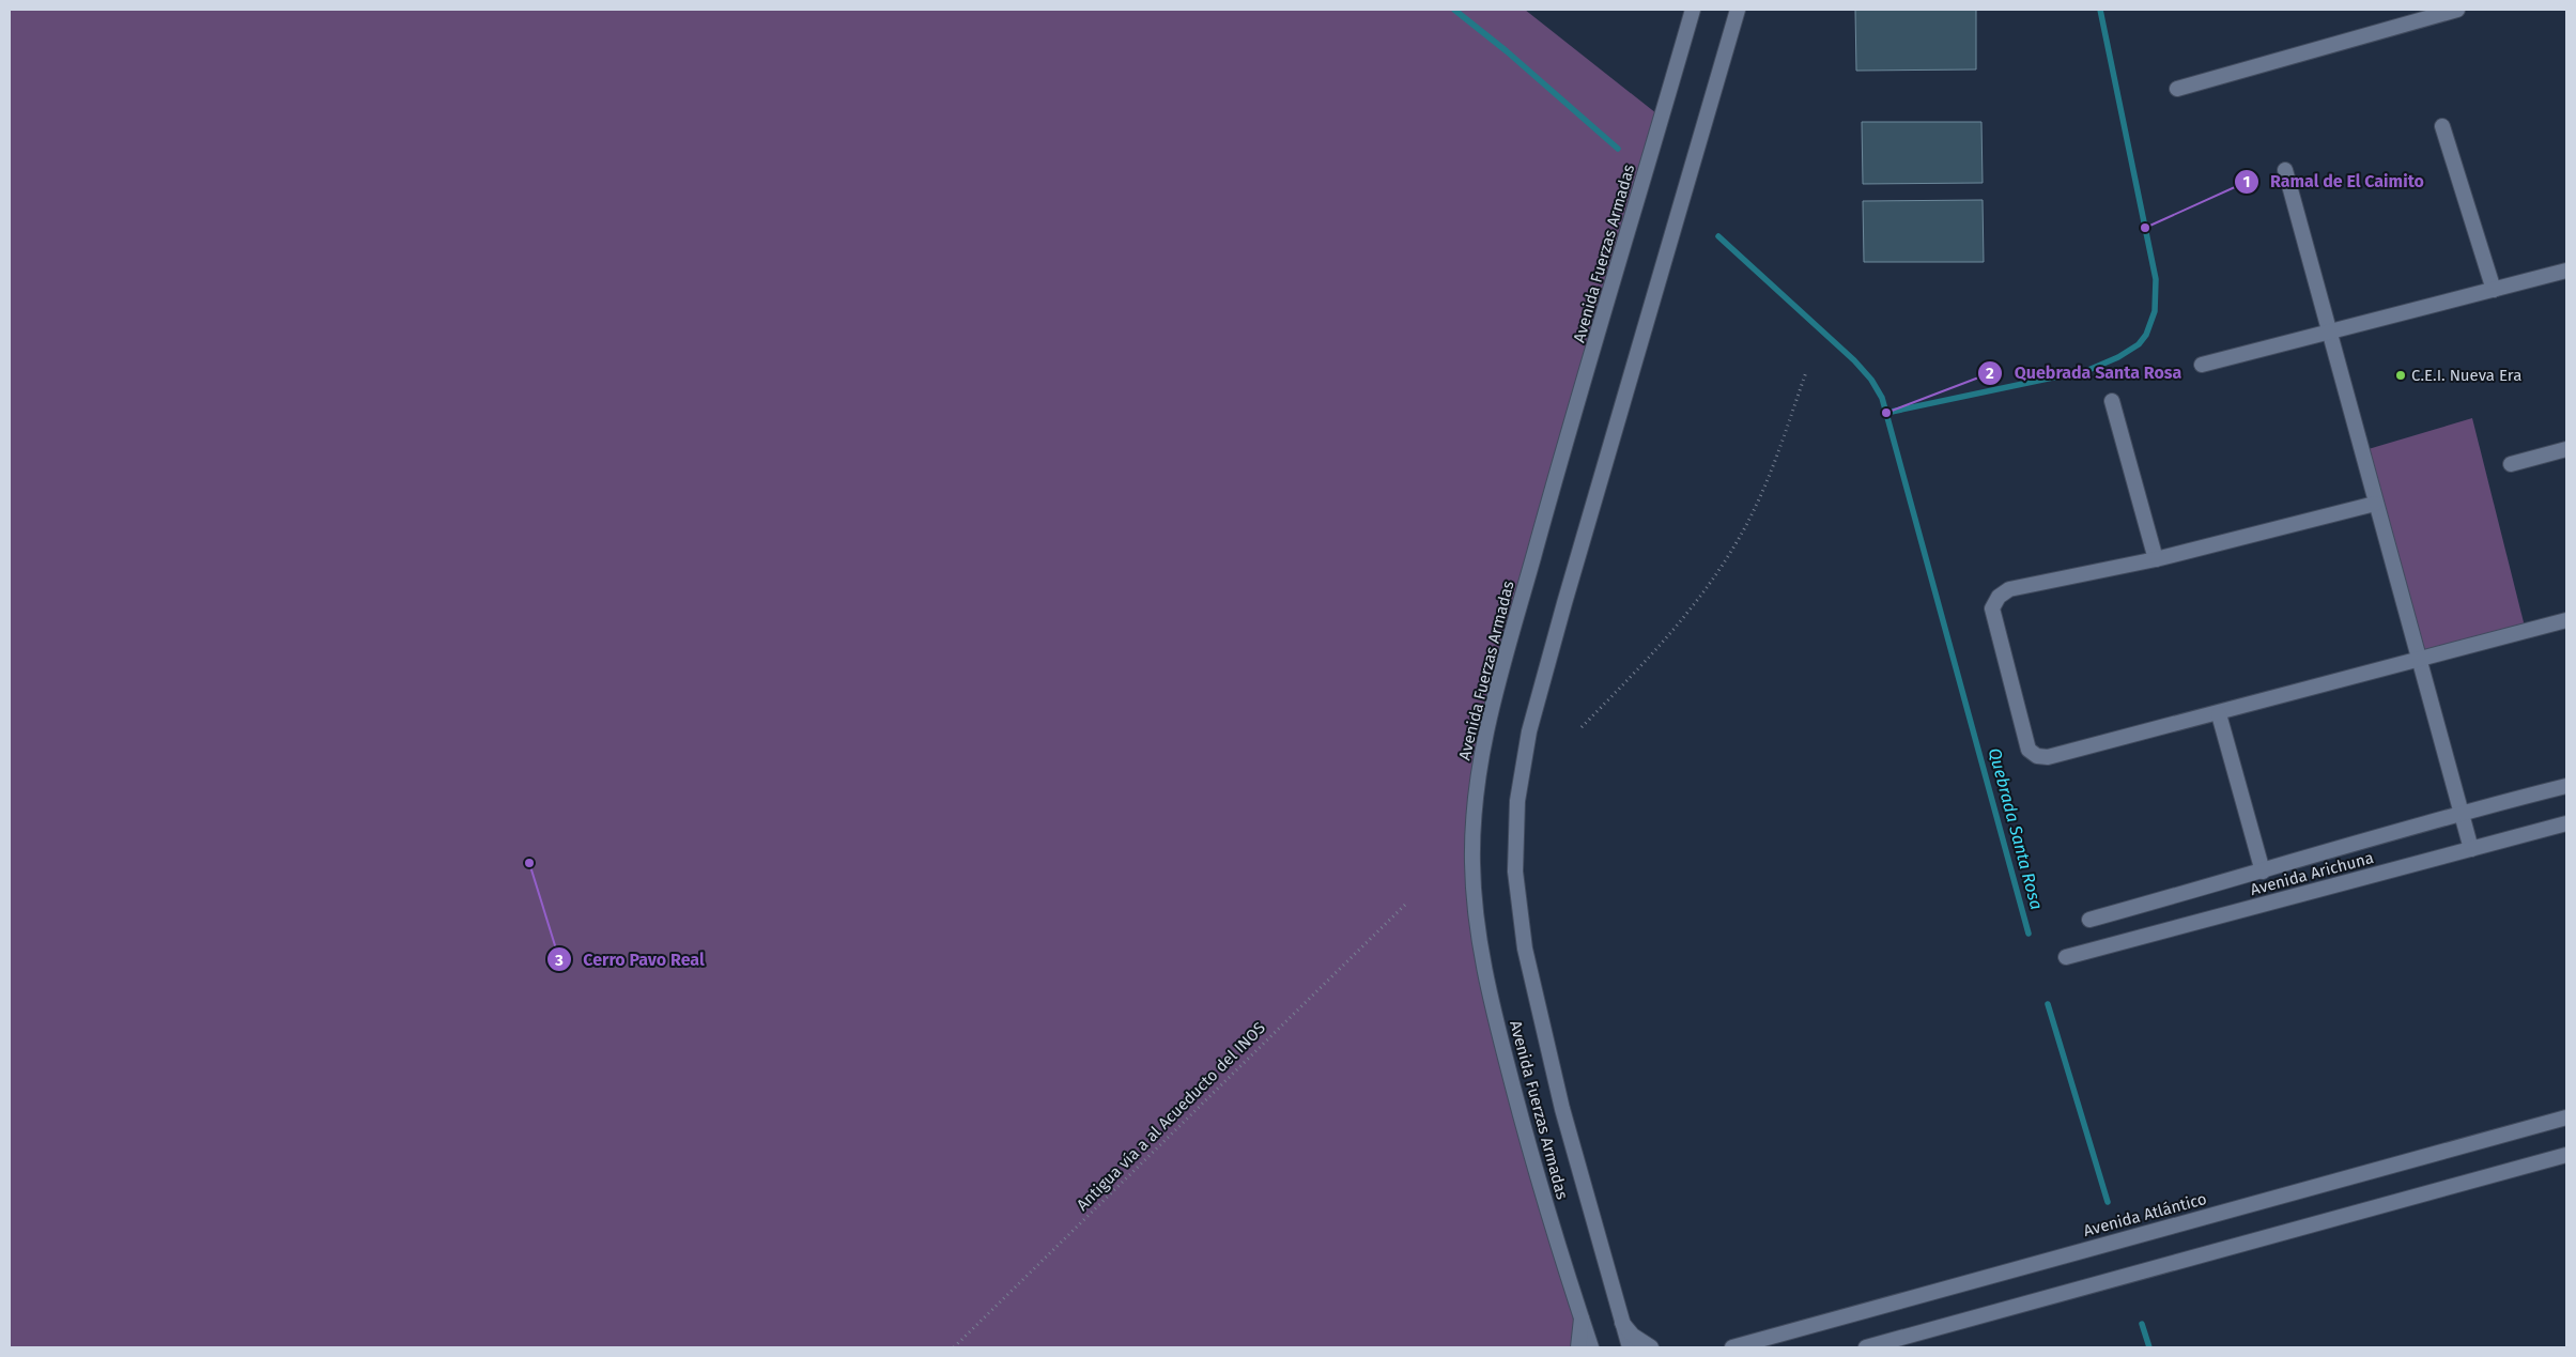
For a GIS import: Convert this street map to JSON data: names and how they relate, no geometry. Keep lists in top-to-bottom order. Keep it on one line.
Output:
{"streets":{"street":["Avenida Fuerzas Armadas","Avenida Arichuna","Avenida Atlántico"],"path":["Antigua vía a al Acueducto del INOS"]},"water":["Quebrada Santa Rosa"],"places":["Ramal de El Caimito","C.E.I. Nueva Era","Quebrada Santa Rosa","Cerro Pavo Real"]}
